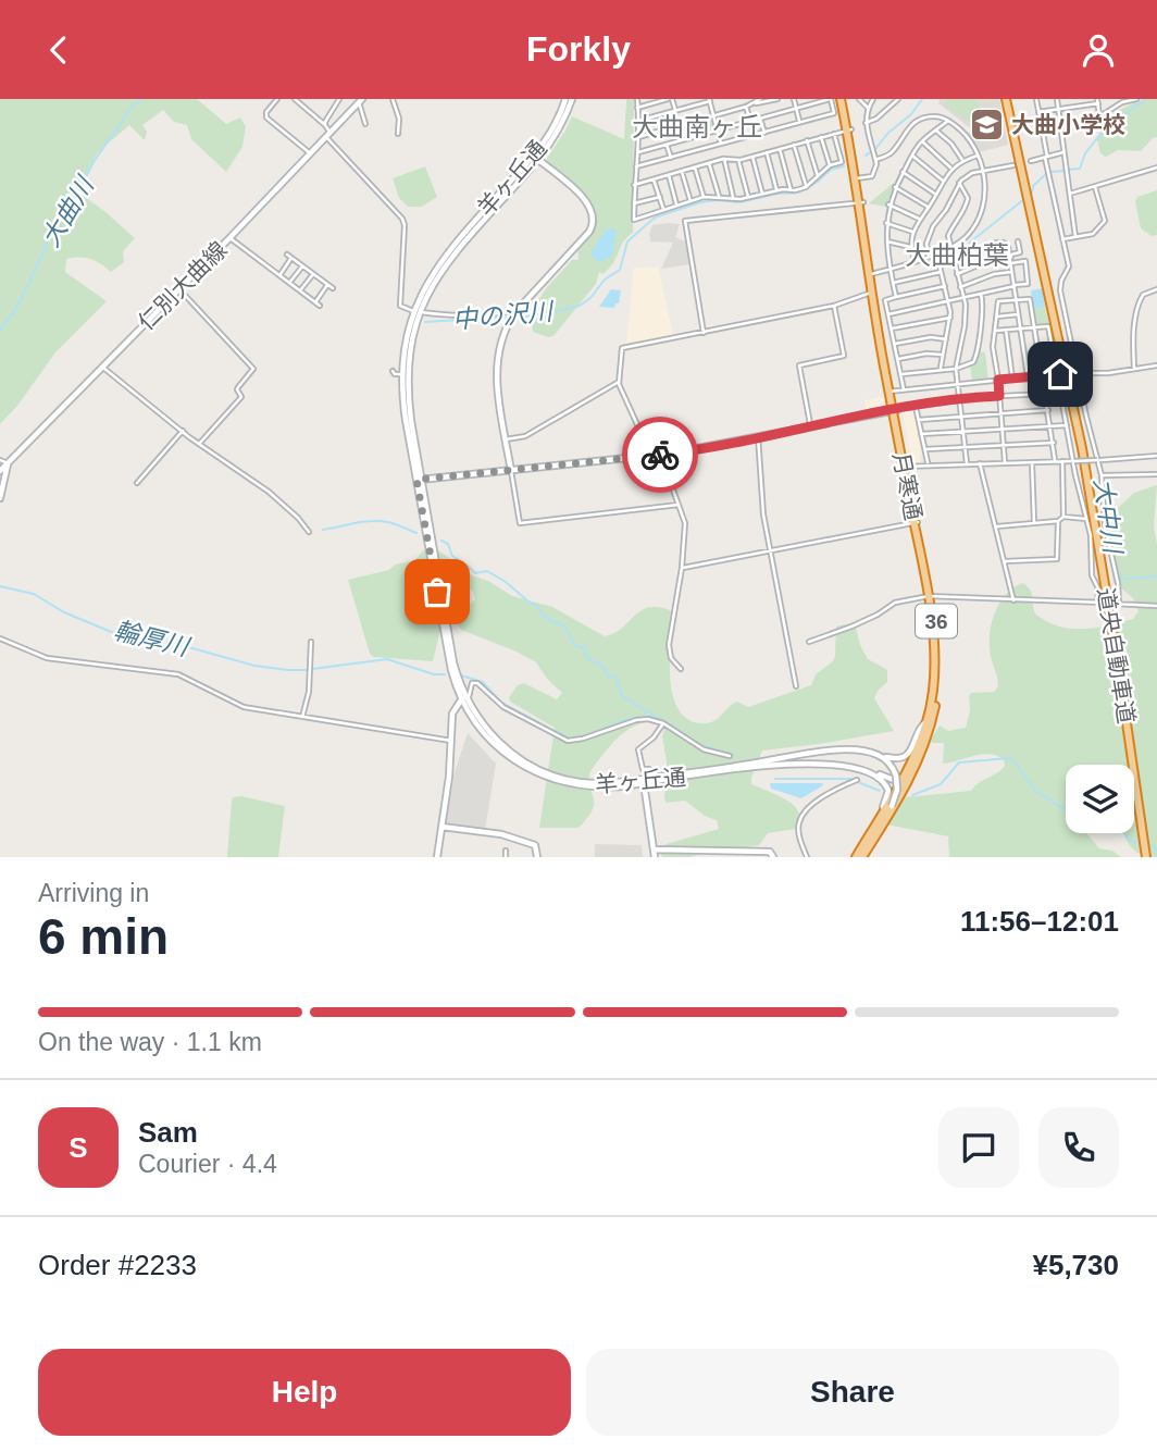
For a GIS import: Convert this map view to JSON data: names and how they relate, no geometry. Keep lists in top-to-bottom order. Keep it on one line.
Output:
{"streets":{"highway":["月寒通","36","道央自動車道"],"main road":["羊ヶ丘通","仁別大曲線"]},"crossings":[["羊ヶ丘通","月寒通"]],"districts":["大曲南ヶ丘","大曲柏葉"],"water":["大曲川","中の沢川","大中川","輪厚川"],"places":{"school or university":["大曲小学校"]},"page":{"header":"Forkly","heading":["6 min","Arriving in","11:56–12:01"],"panel":["Sam","Courier · 4.4","Order #2233","¥5,730"],"bar":"On the way · 1.1 km","round":"S","buttons":["Help","Share"]}}
